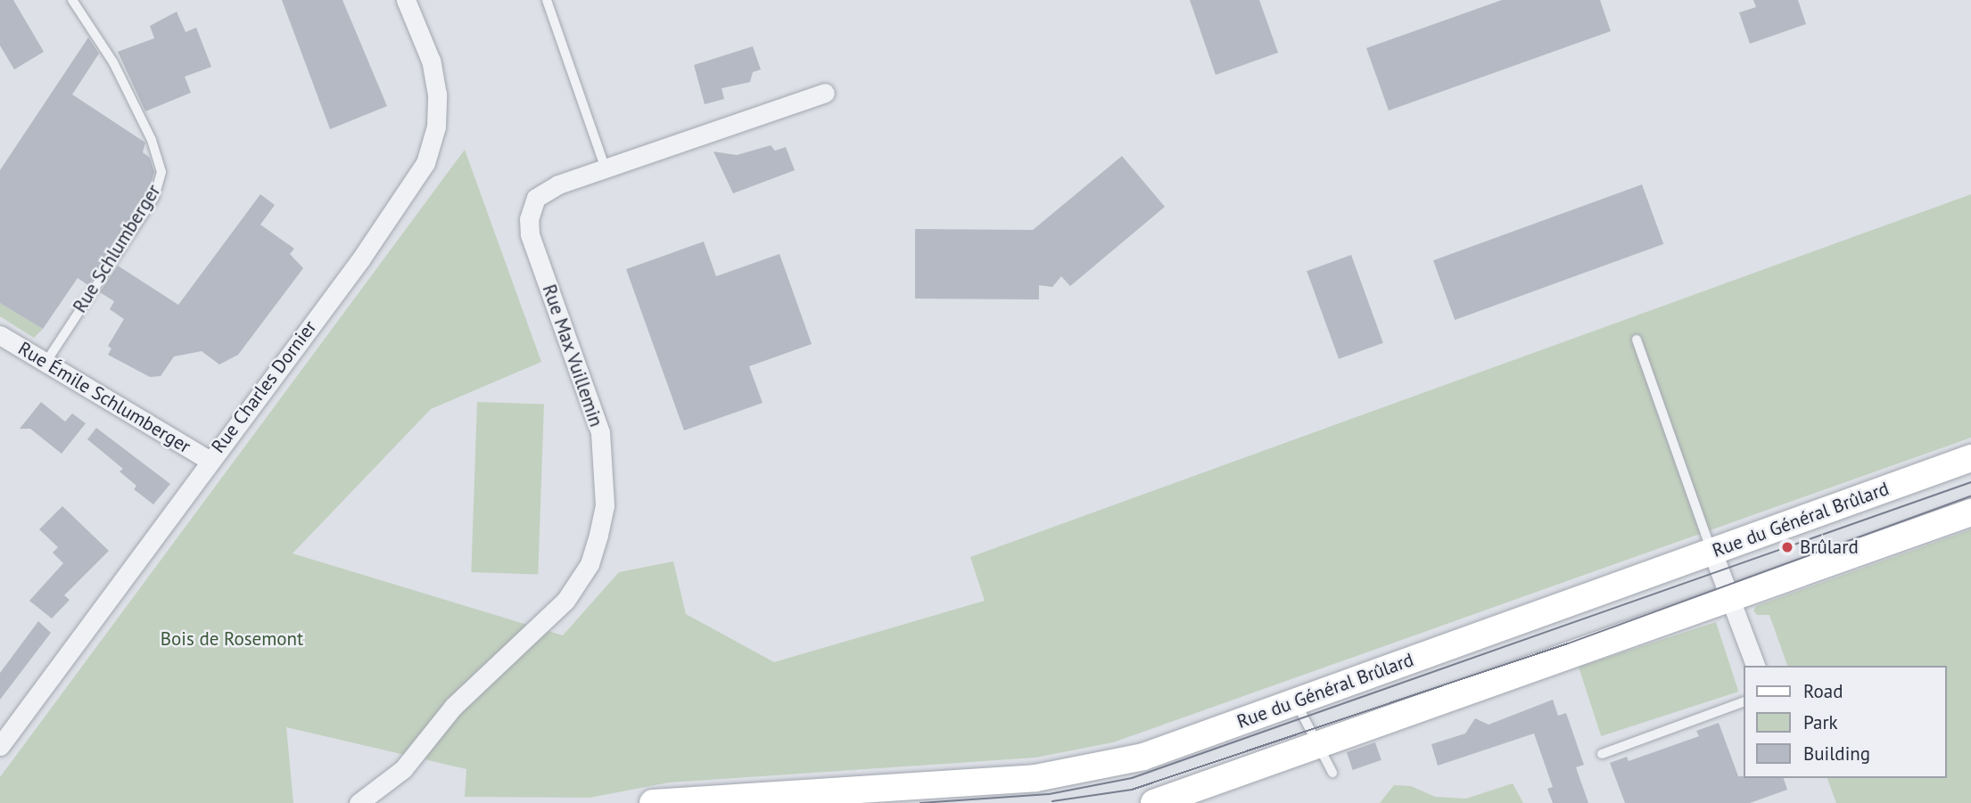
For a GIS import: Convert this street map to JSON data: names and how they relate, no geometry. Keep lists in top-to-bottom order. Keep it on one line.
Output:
{"streets":{"main road":["Rue du Général Brûlard"],"street":["Rue Max Vuillemin","Rue Charles Dornier","Rue Émile Schlumberger"],"lane":["Rue Schlumberger"]},"crossings":[["Rue Schlumberger","Rue Émile Schlumberger"],["Rue Charles Dornier","Rue Émile Schlumberger"]],"parks":["Bois de Rosemont"],"places":["Brûlard"],"legend":["Road","Park","Building"]}
